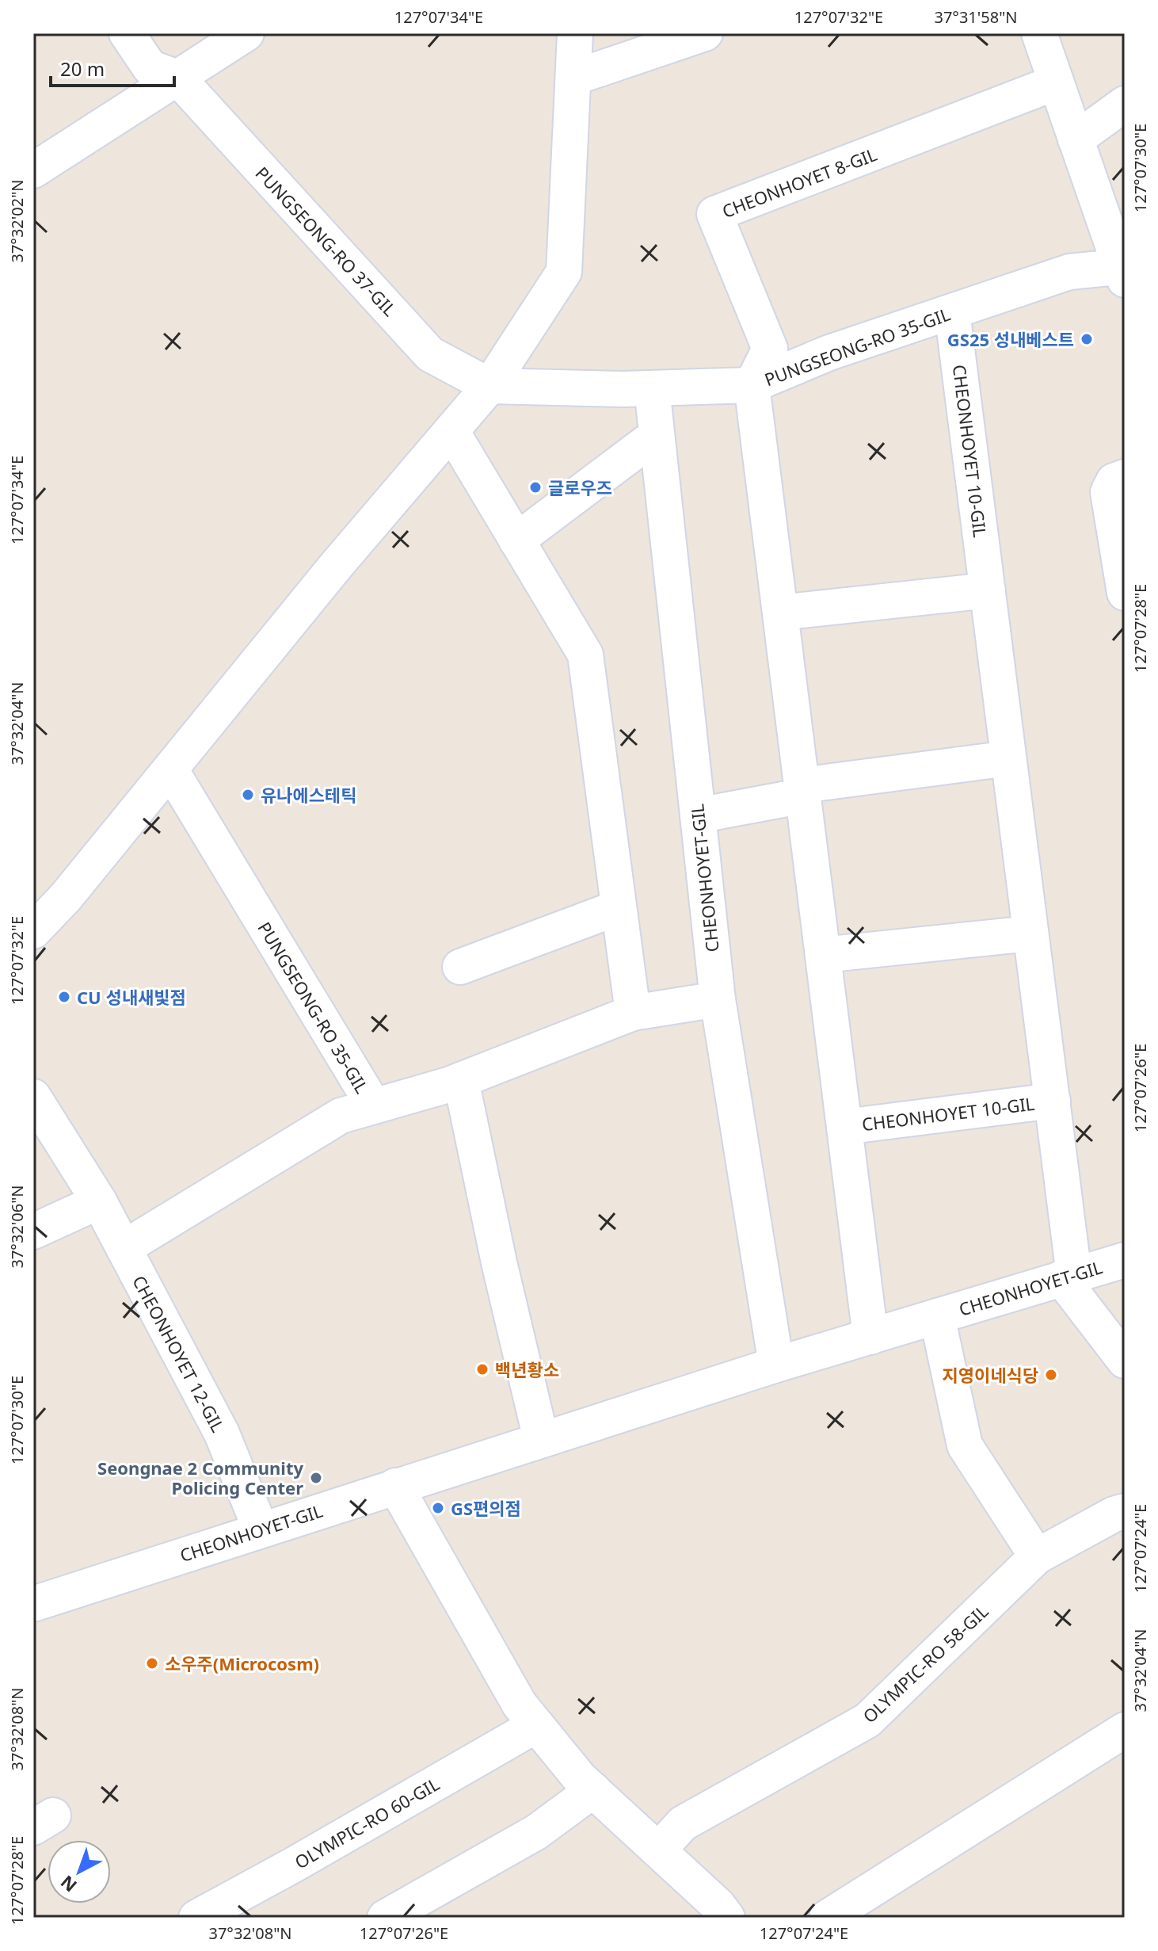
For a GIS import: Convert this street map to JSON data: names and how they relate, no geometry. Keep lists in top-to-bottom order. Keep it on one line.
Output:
{"streets":{"street":["CHEONHOYET 8-GIL","PUNGSEONG-RO 37-GIL","PUNGSEONG-RO 35-GIL","CHEONHOYET 10-GIL","CHEONHOYET-GIL","CHEONHOYET 12-GIL","OLYMPIC-RO 58-GIL","OLYMPIC-RO 60-GIL"]},"crossings":[["CHEONHOYET 8-GIL","PUNGSEONG-RO 35-GIL"],["PUNGSEONG-RO 37-GIL","PUNGSEONG-RO 35-GIL"],["PUNGSEONG-RO 35-GIL","CHEONHOYET 10-GIL"],["PUNGSEONG-RO 35-GIL","CHEONHOYET-GIL"],["CHEONHOYET 10-GIL","CHEONHOYET-GIL"],["CHEONHOYET-GIL","CHEONHOYET 12-GIL"],["CHEONHOYET-GIL","OLYMPIC-RO 58-GIL"]],"places":["GS25 성내베스트","글로우즈","유나에스테틱","CU 성내새빛점","백년황소","지영이네식당","Seongnae 2 Community Policing Center","GS편의점","소우주(Microcosm)"],"scale_bar":"20 m","north":"bottom left","coordinates":["127°07'34\"E","127°07'32\"E","37°31'58\"N","127°07'30\"E","37°32'02\"N","127°07'28\"E","37°32'04\"N","127°07'26\"E","37°32'06\"N","127°07'24\"E","37°32'08\"N"]}
